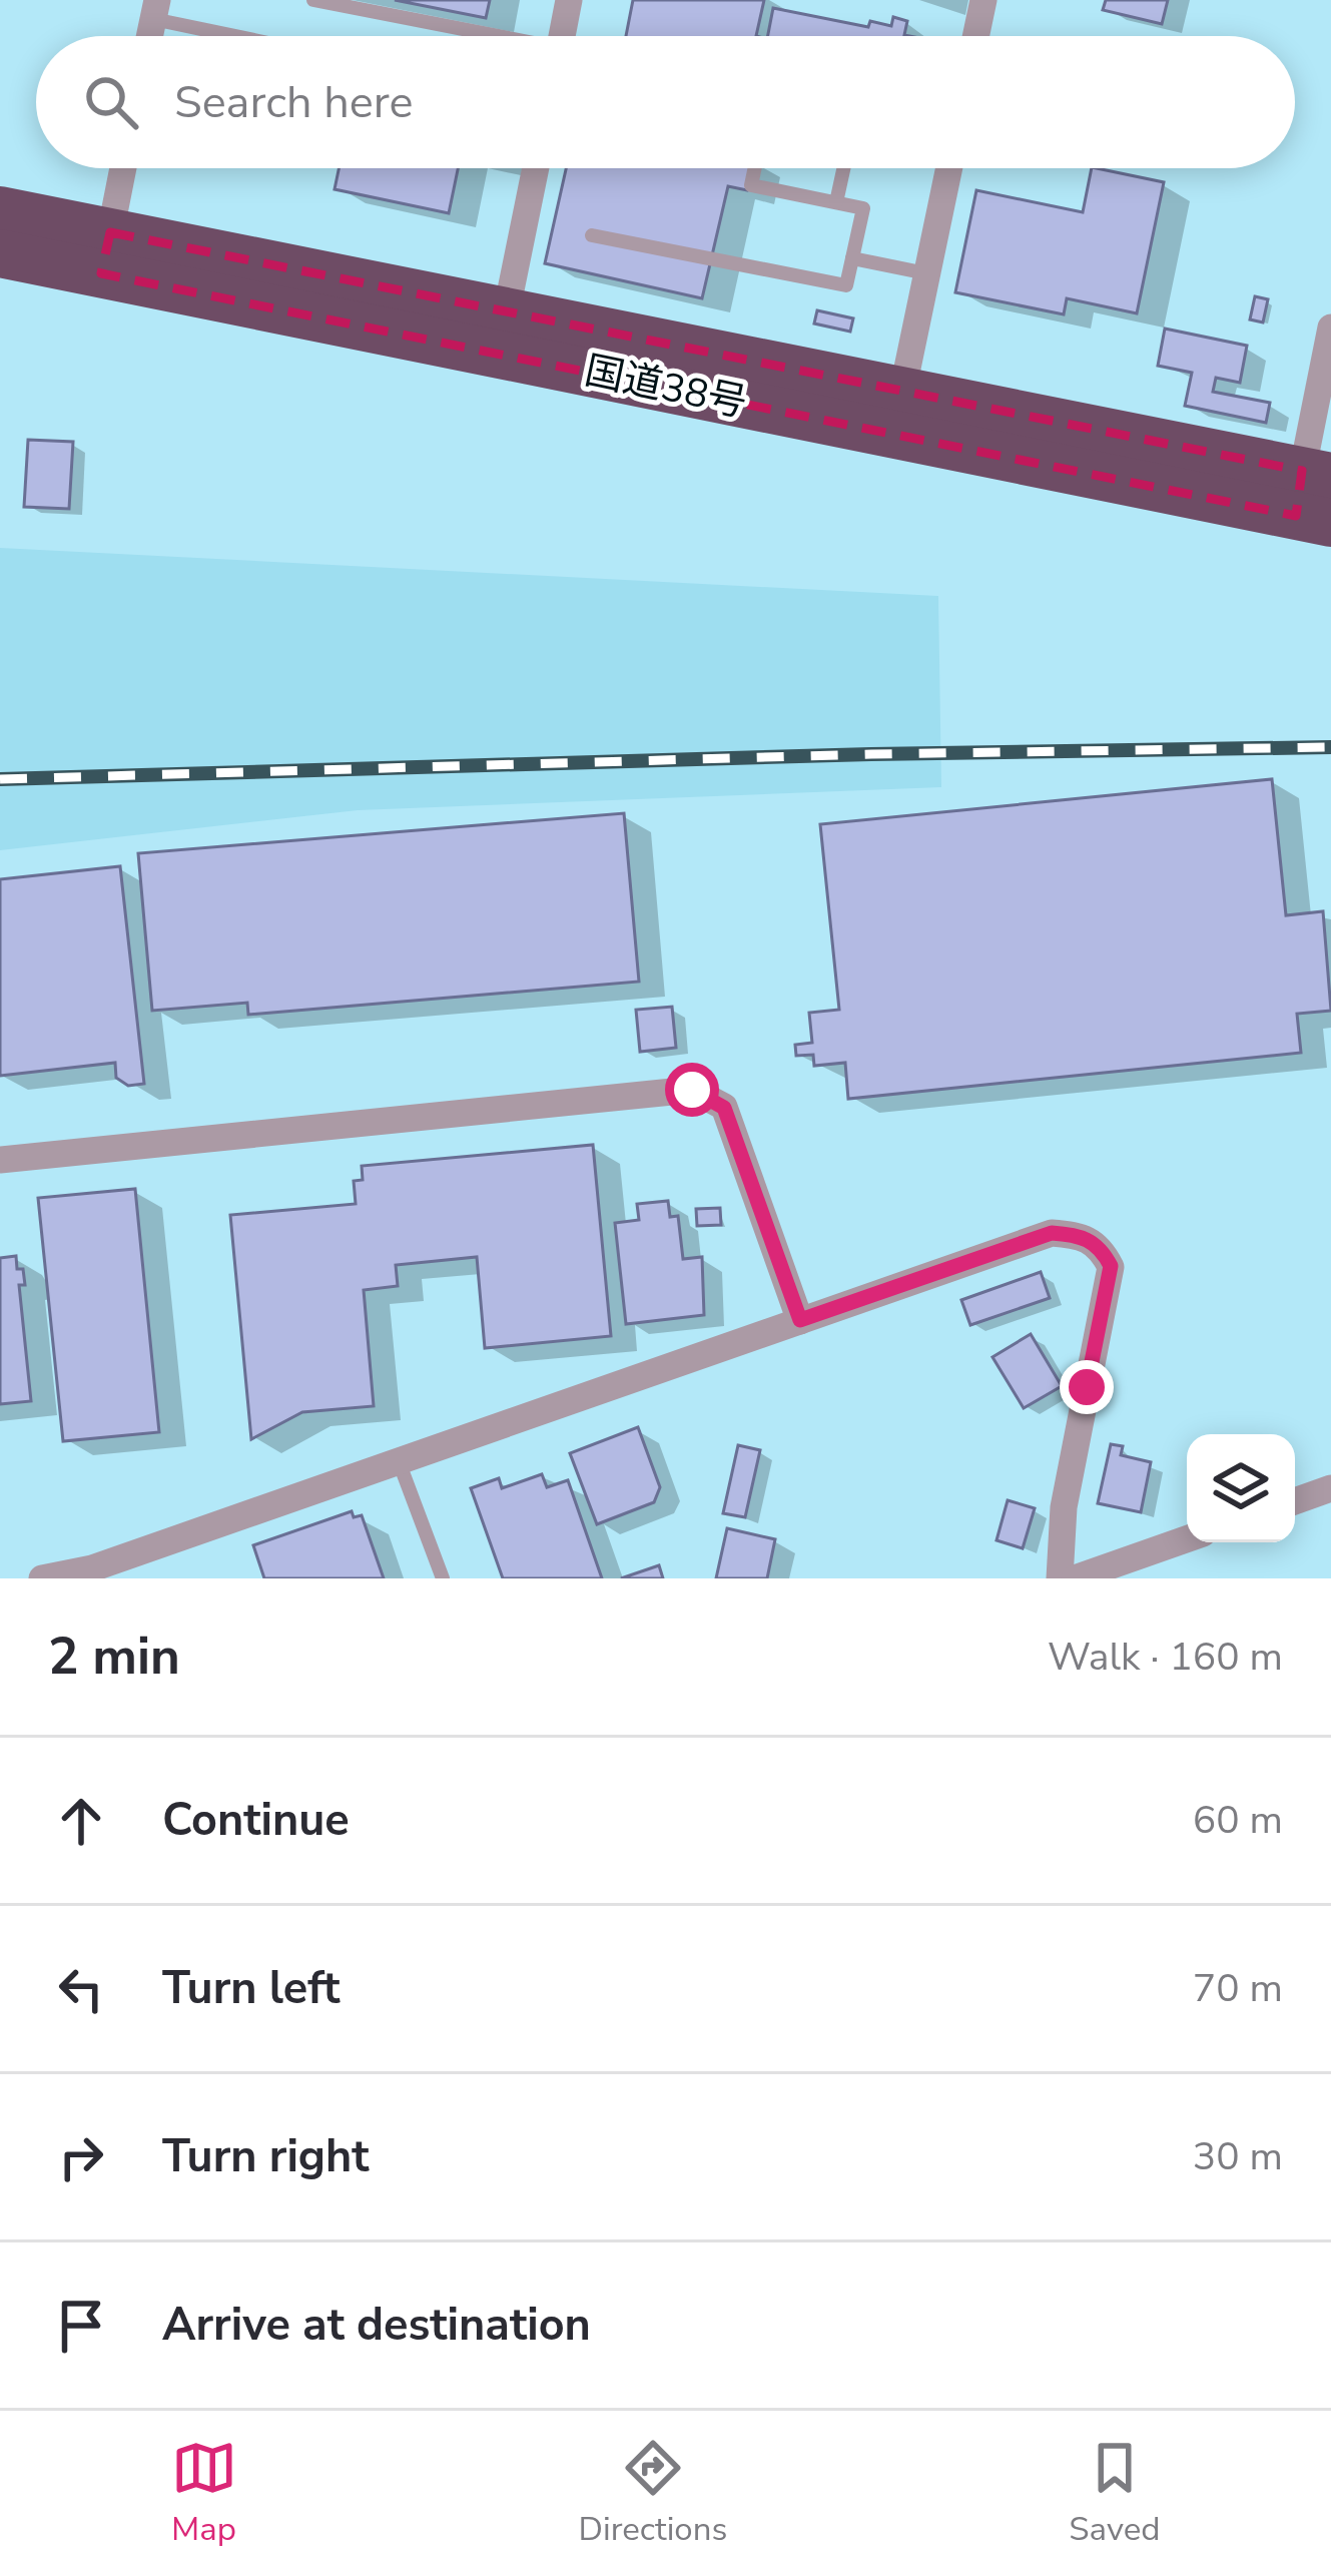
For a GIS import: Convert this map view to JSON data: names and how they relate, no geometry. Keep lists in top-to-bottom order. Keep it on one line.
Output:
{"streets":{"highway":["国道38号"]},"page":{"search":"Search here","heading":["2 min","Walk · 160 m"],"list":[["Continue","60 m"],["Turn left","70 m"],["Turn right","30 m"],"Arrive at destination"],"nav":["Map","Directions","Saved"]}}
